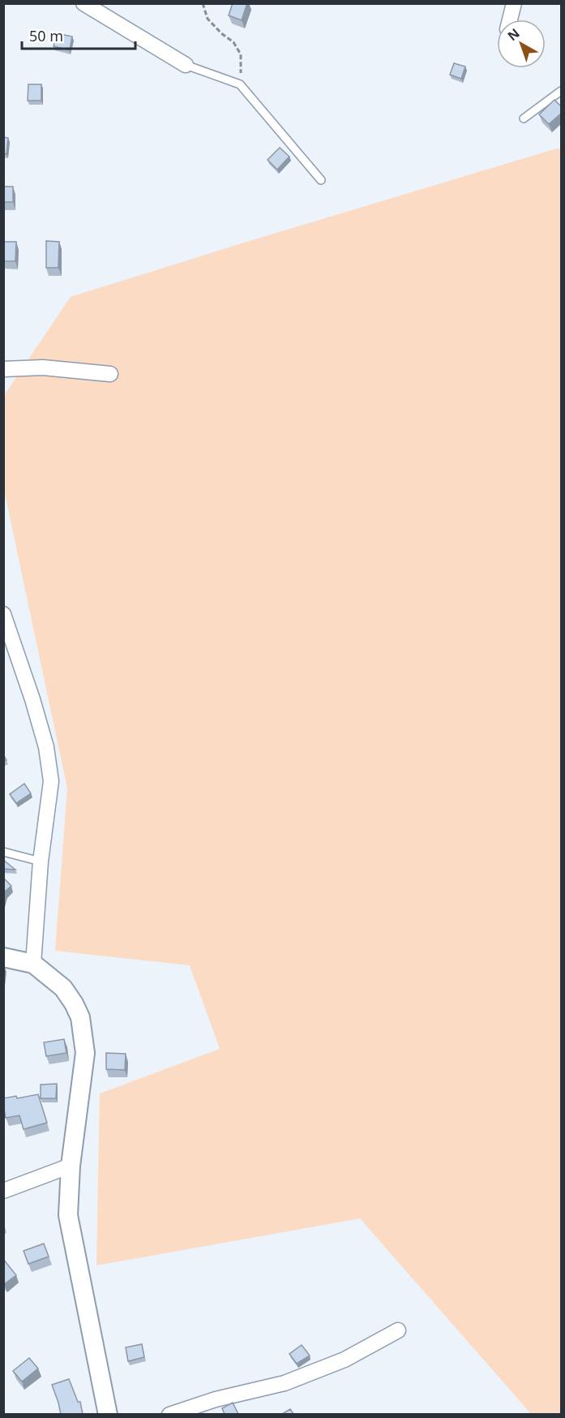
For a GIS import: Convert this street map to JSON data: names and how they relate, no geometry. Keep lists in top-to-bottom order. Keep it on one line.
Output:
{"scale_bar":"50 m","north":"top left"}
